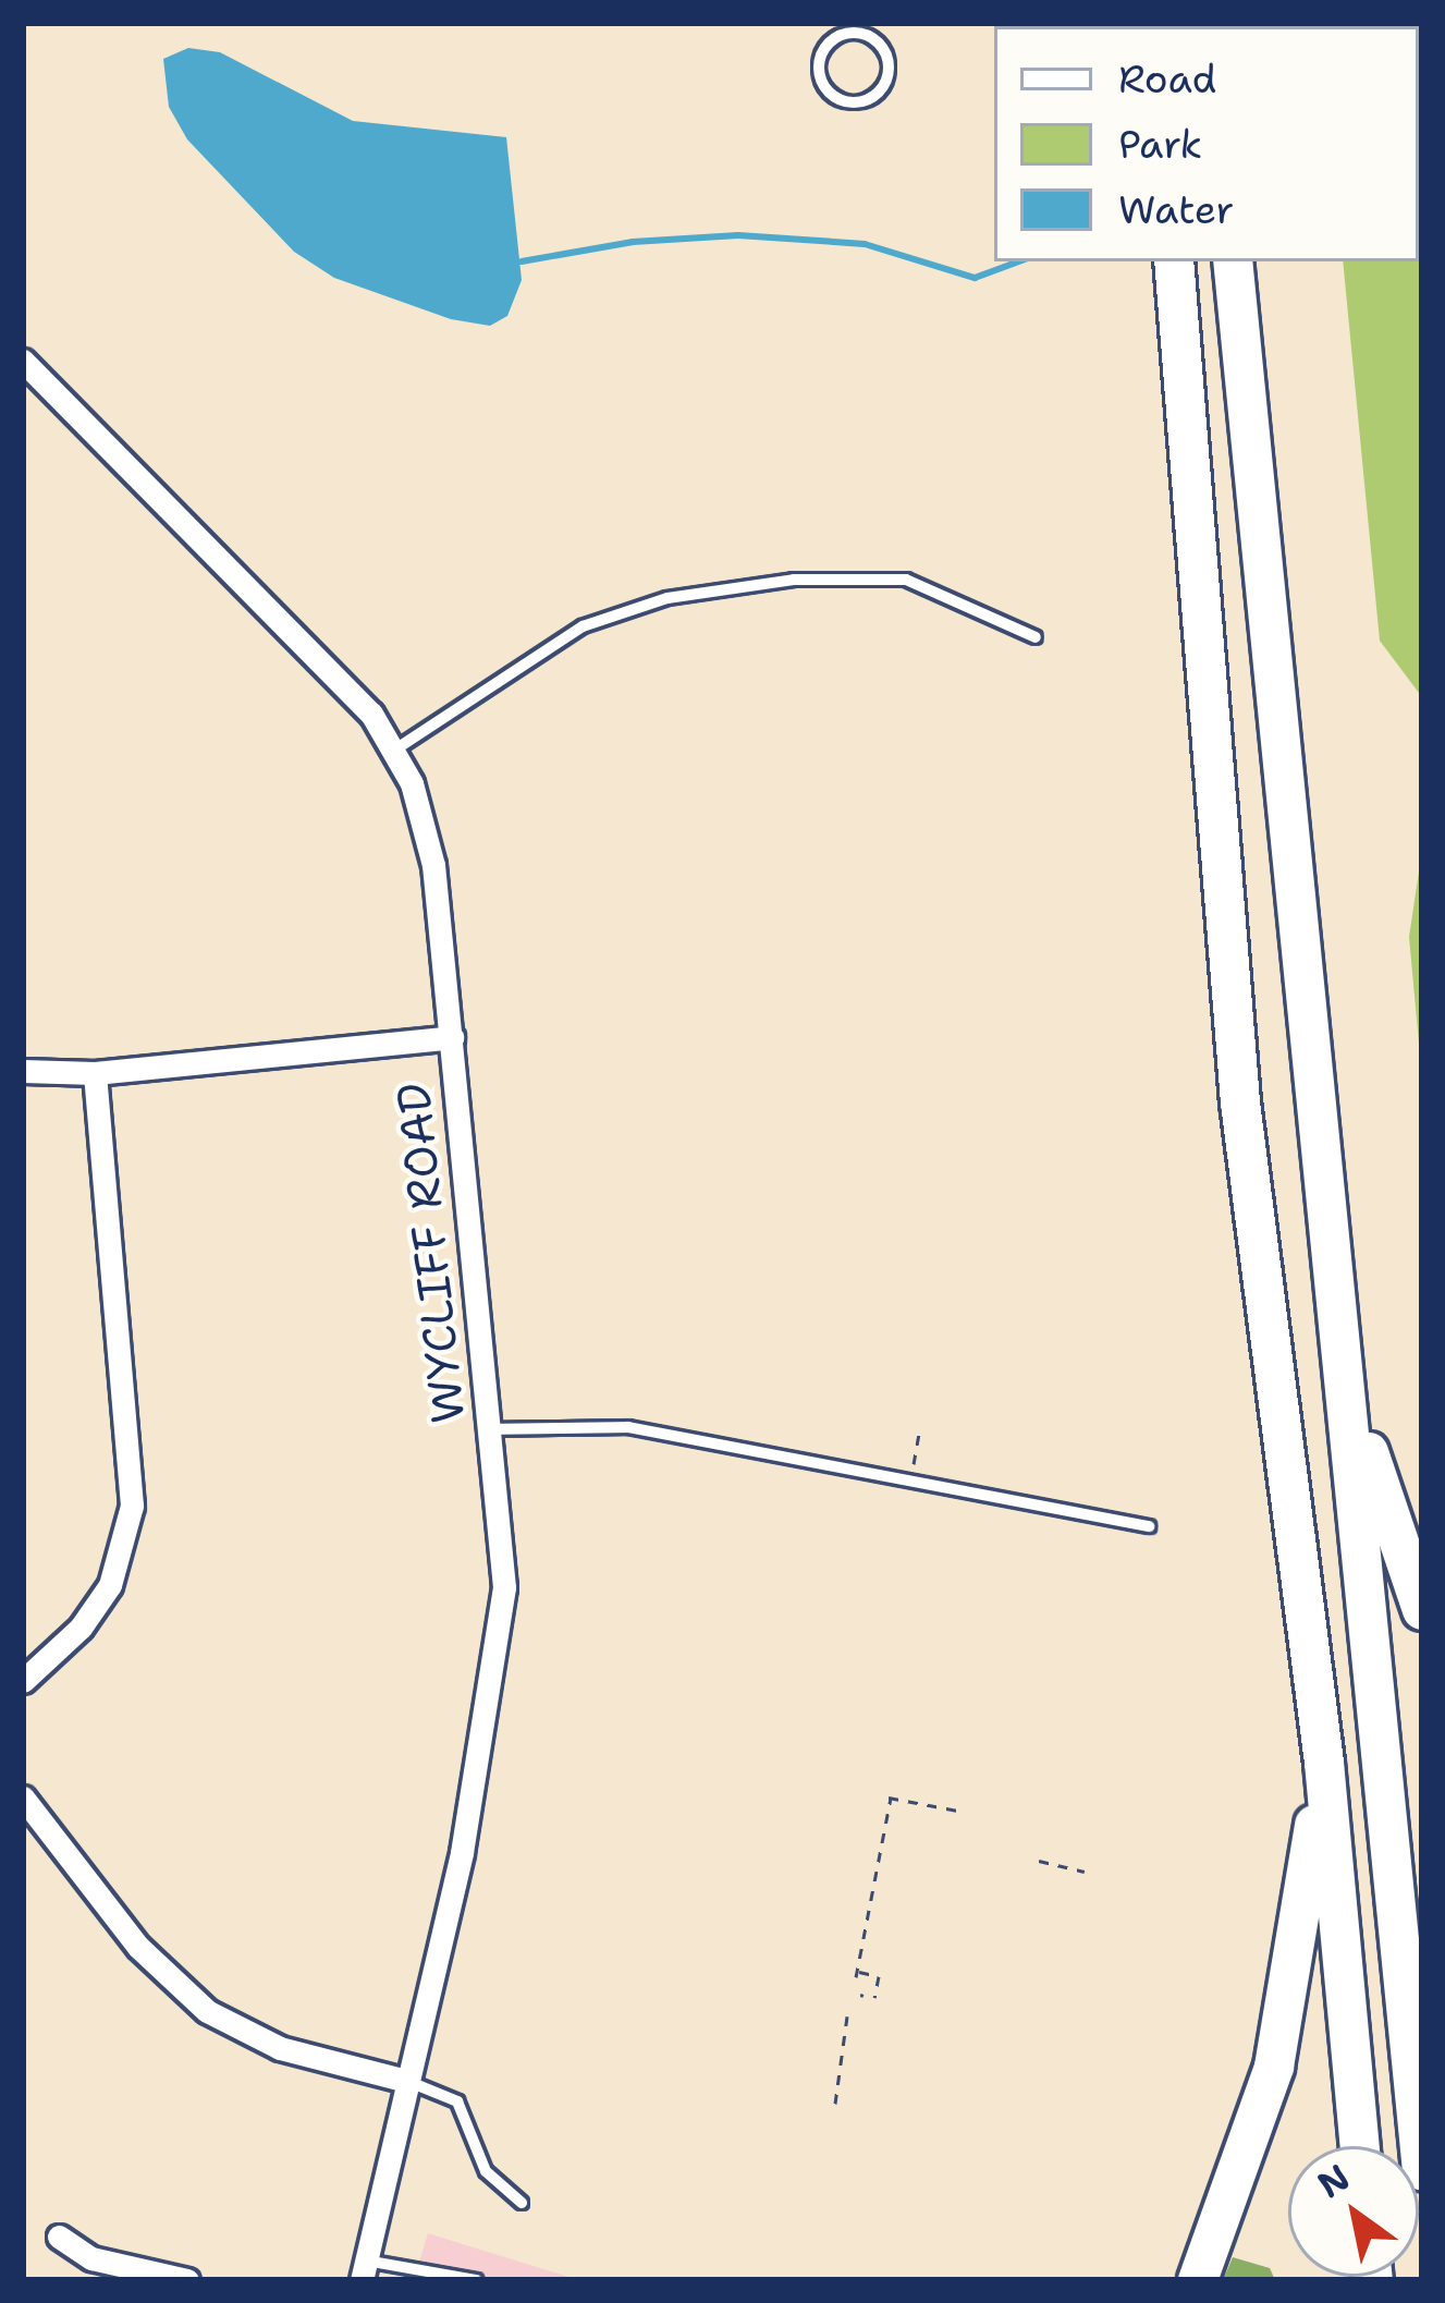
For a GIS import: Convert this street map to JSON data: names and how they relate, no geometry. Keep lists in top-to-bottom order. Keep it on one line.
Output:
{"streets":{"street":["WYCLIFF ROAD"]},"legend":["Road","Park","Water"],"north":"top left"}
